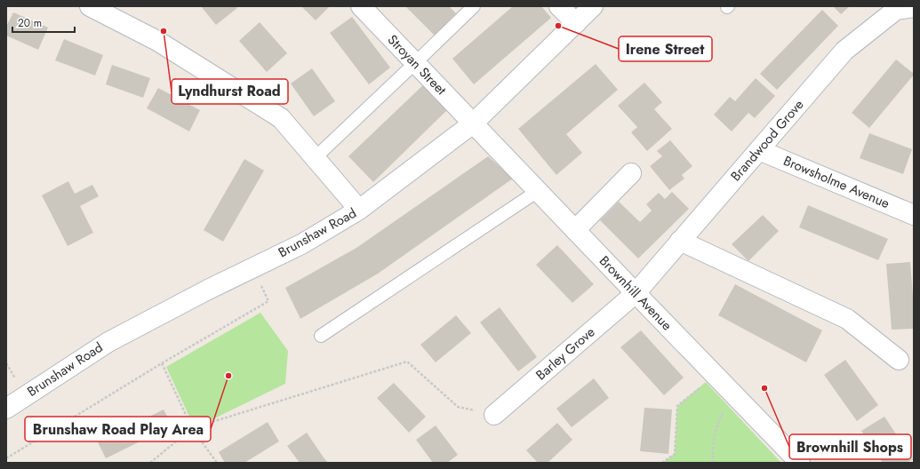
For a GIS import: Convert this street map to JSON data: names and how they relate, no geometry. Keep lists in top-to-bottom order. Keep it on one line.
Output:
{"streets":{"street":["Stroyan Street","Brandwood Grove","Browsholme Avenue","Brunshaw Road","Brownhill Avenue","Barley Grove"]},"crossings":[["Stroyan Street","Brunshaw Road"],["Stroyan Street","Brownhill Avenue"],["Brandwood Grove","Browsholme Avenue"],["Brandwood Grove","Brownhill Avenue"],["Brandwood Grove","Barley Grove"],["Brunshaw Road","Brownhill Avenue"],["Brownhill Avenue","Barley Grove"]],"places":["Irene Street","Lyndhurst Road","Brunshaw Road Play Area","Brownhill Shops"],"scale_bar":"20 m"}
